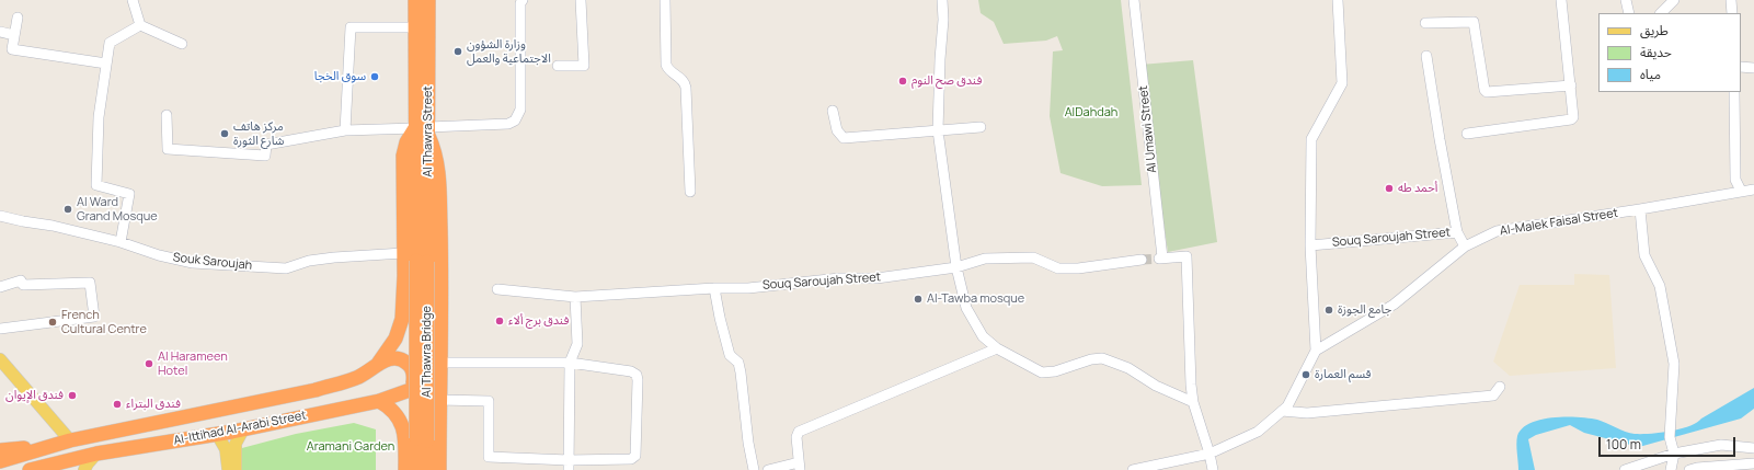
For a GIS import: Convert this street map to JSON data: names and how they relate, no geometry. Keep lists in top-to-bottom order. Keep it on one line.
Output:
{"streets":{"highway":["Al Thawra Street","Al Thawra Bridge","Al-Ittihad Al-Arabi Street"],"street":["Al Umawi Street","Al-Malek Faisal Street","Souq Saroujah Street","Souk Saroujah"]},"crossings":[["Al Thawra Street","Al Thawra Bridge"],["Al-Malek Faisal Street","Souq Saroujah Street"]],"parks":["AlDahdah","Aramani Garden"],"places":["وزارة الشؤون الاجتماعية والعمل","سوق الخجا","فندق صح النوم","مركز هاتف شارع الثورة","أحمد طه","Al Ward Grand Mosque","Al-Tawba mosque","جامع الجوزة","فندق برج ألاء","French Cultural Centre","Al Harameen Hotel","قسم العمارة","فندق الإيوان","فندق البتراء"],"legend":["طريق","حديقة","مياه"],"scale_bar":"100 m"}
